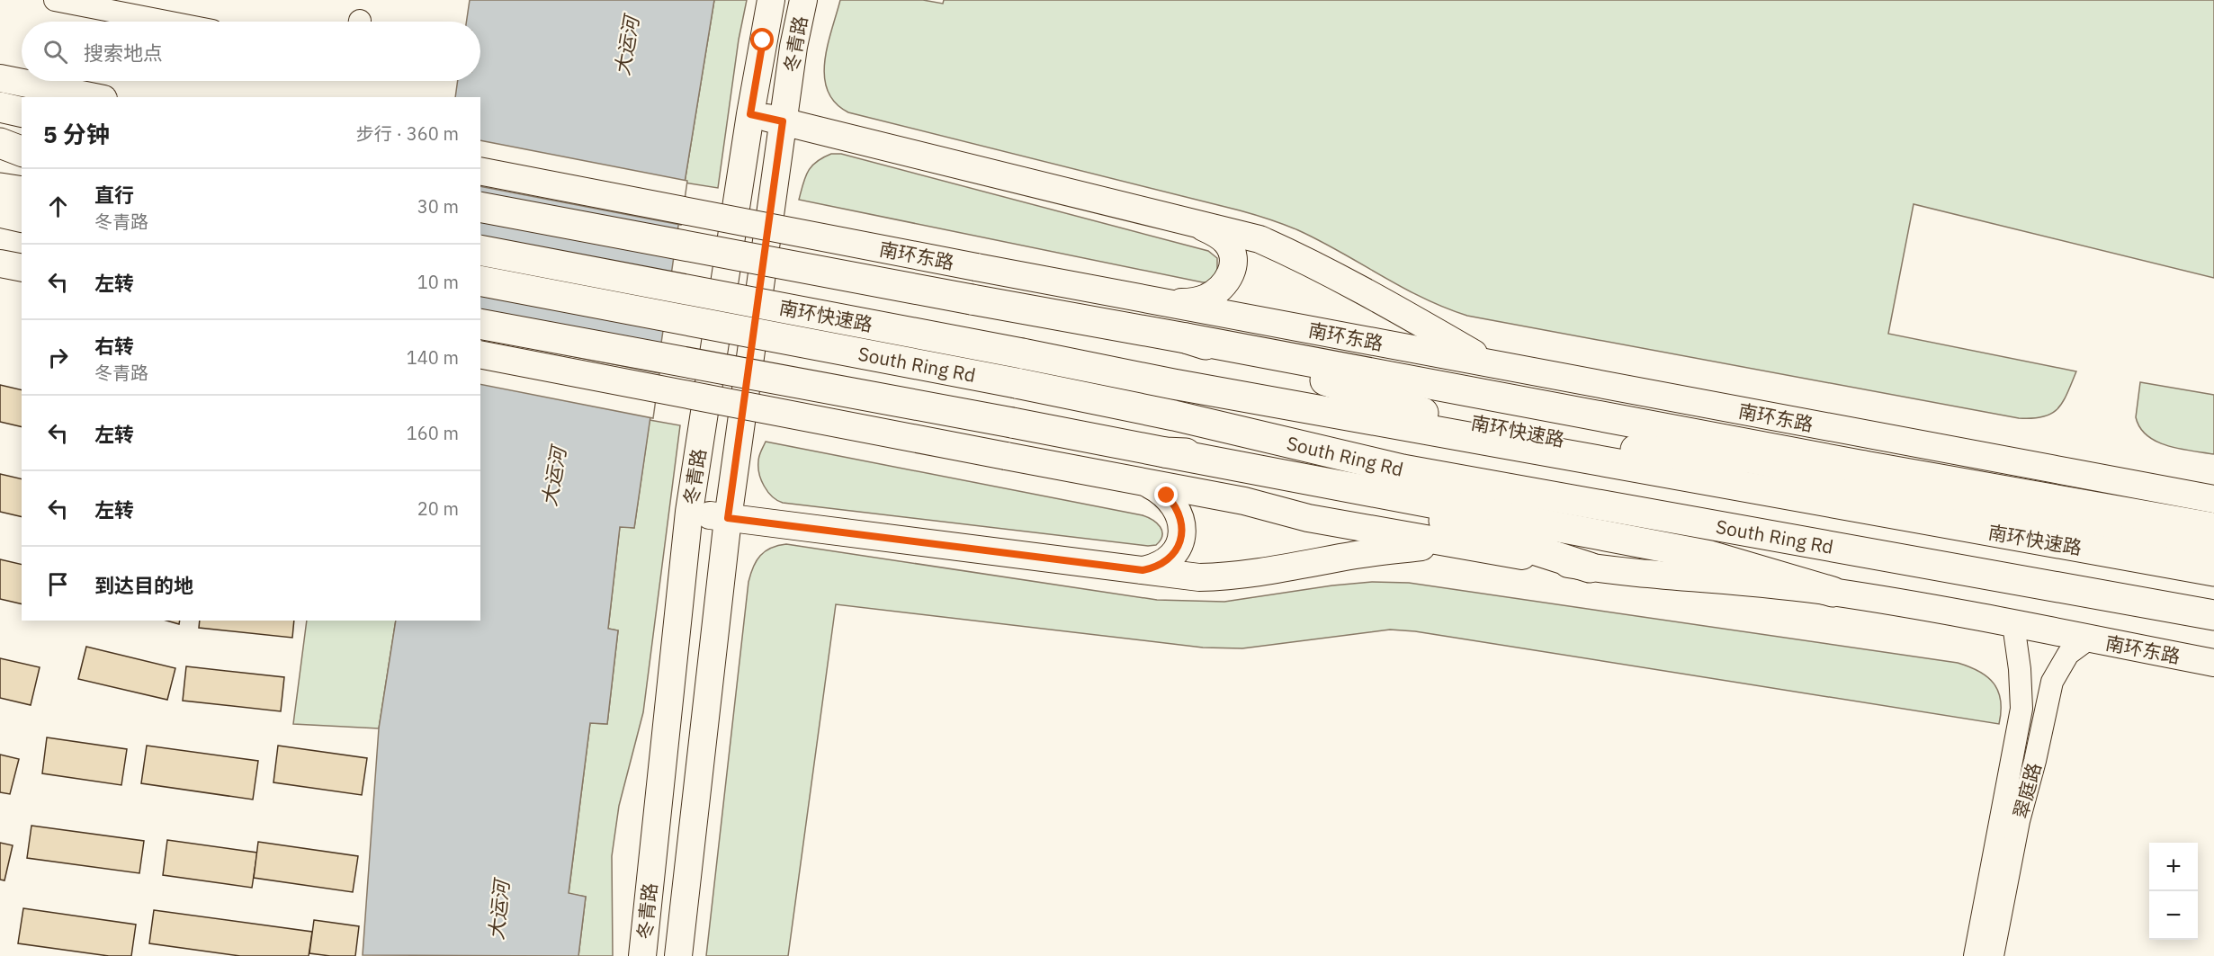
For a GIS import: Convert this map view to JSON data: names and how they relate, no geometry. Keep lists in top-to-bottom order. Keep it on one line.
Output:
{"streets":{"highway":["南环快速路","South Ring Rd"],"main road":["冬青路","南环东路"],"street":["翠庭路"]},"crossings":[["南环东路","翠庭路"]],"water":["大运河"],"page":{"search":"搜索地点","heading":["5 分钟","步行 · 360 m"],"list":[["直行","冬青路","30 m"],["左转","10 m"],["右转","冬青路","140 m"],["左转","160 m"],["左转","20 m"],"到达目的地"],"map_buttons":["+","−"]}}
